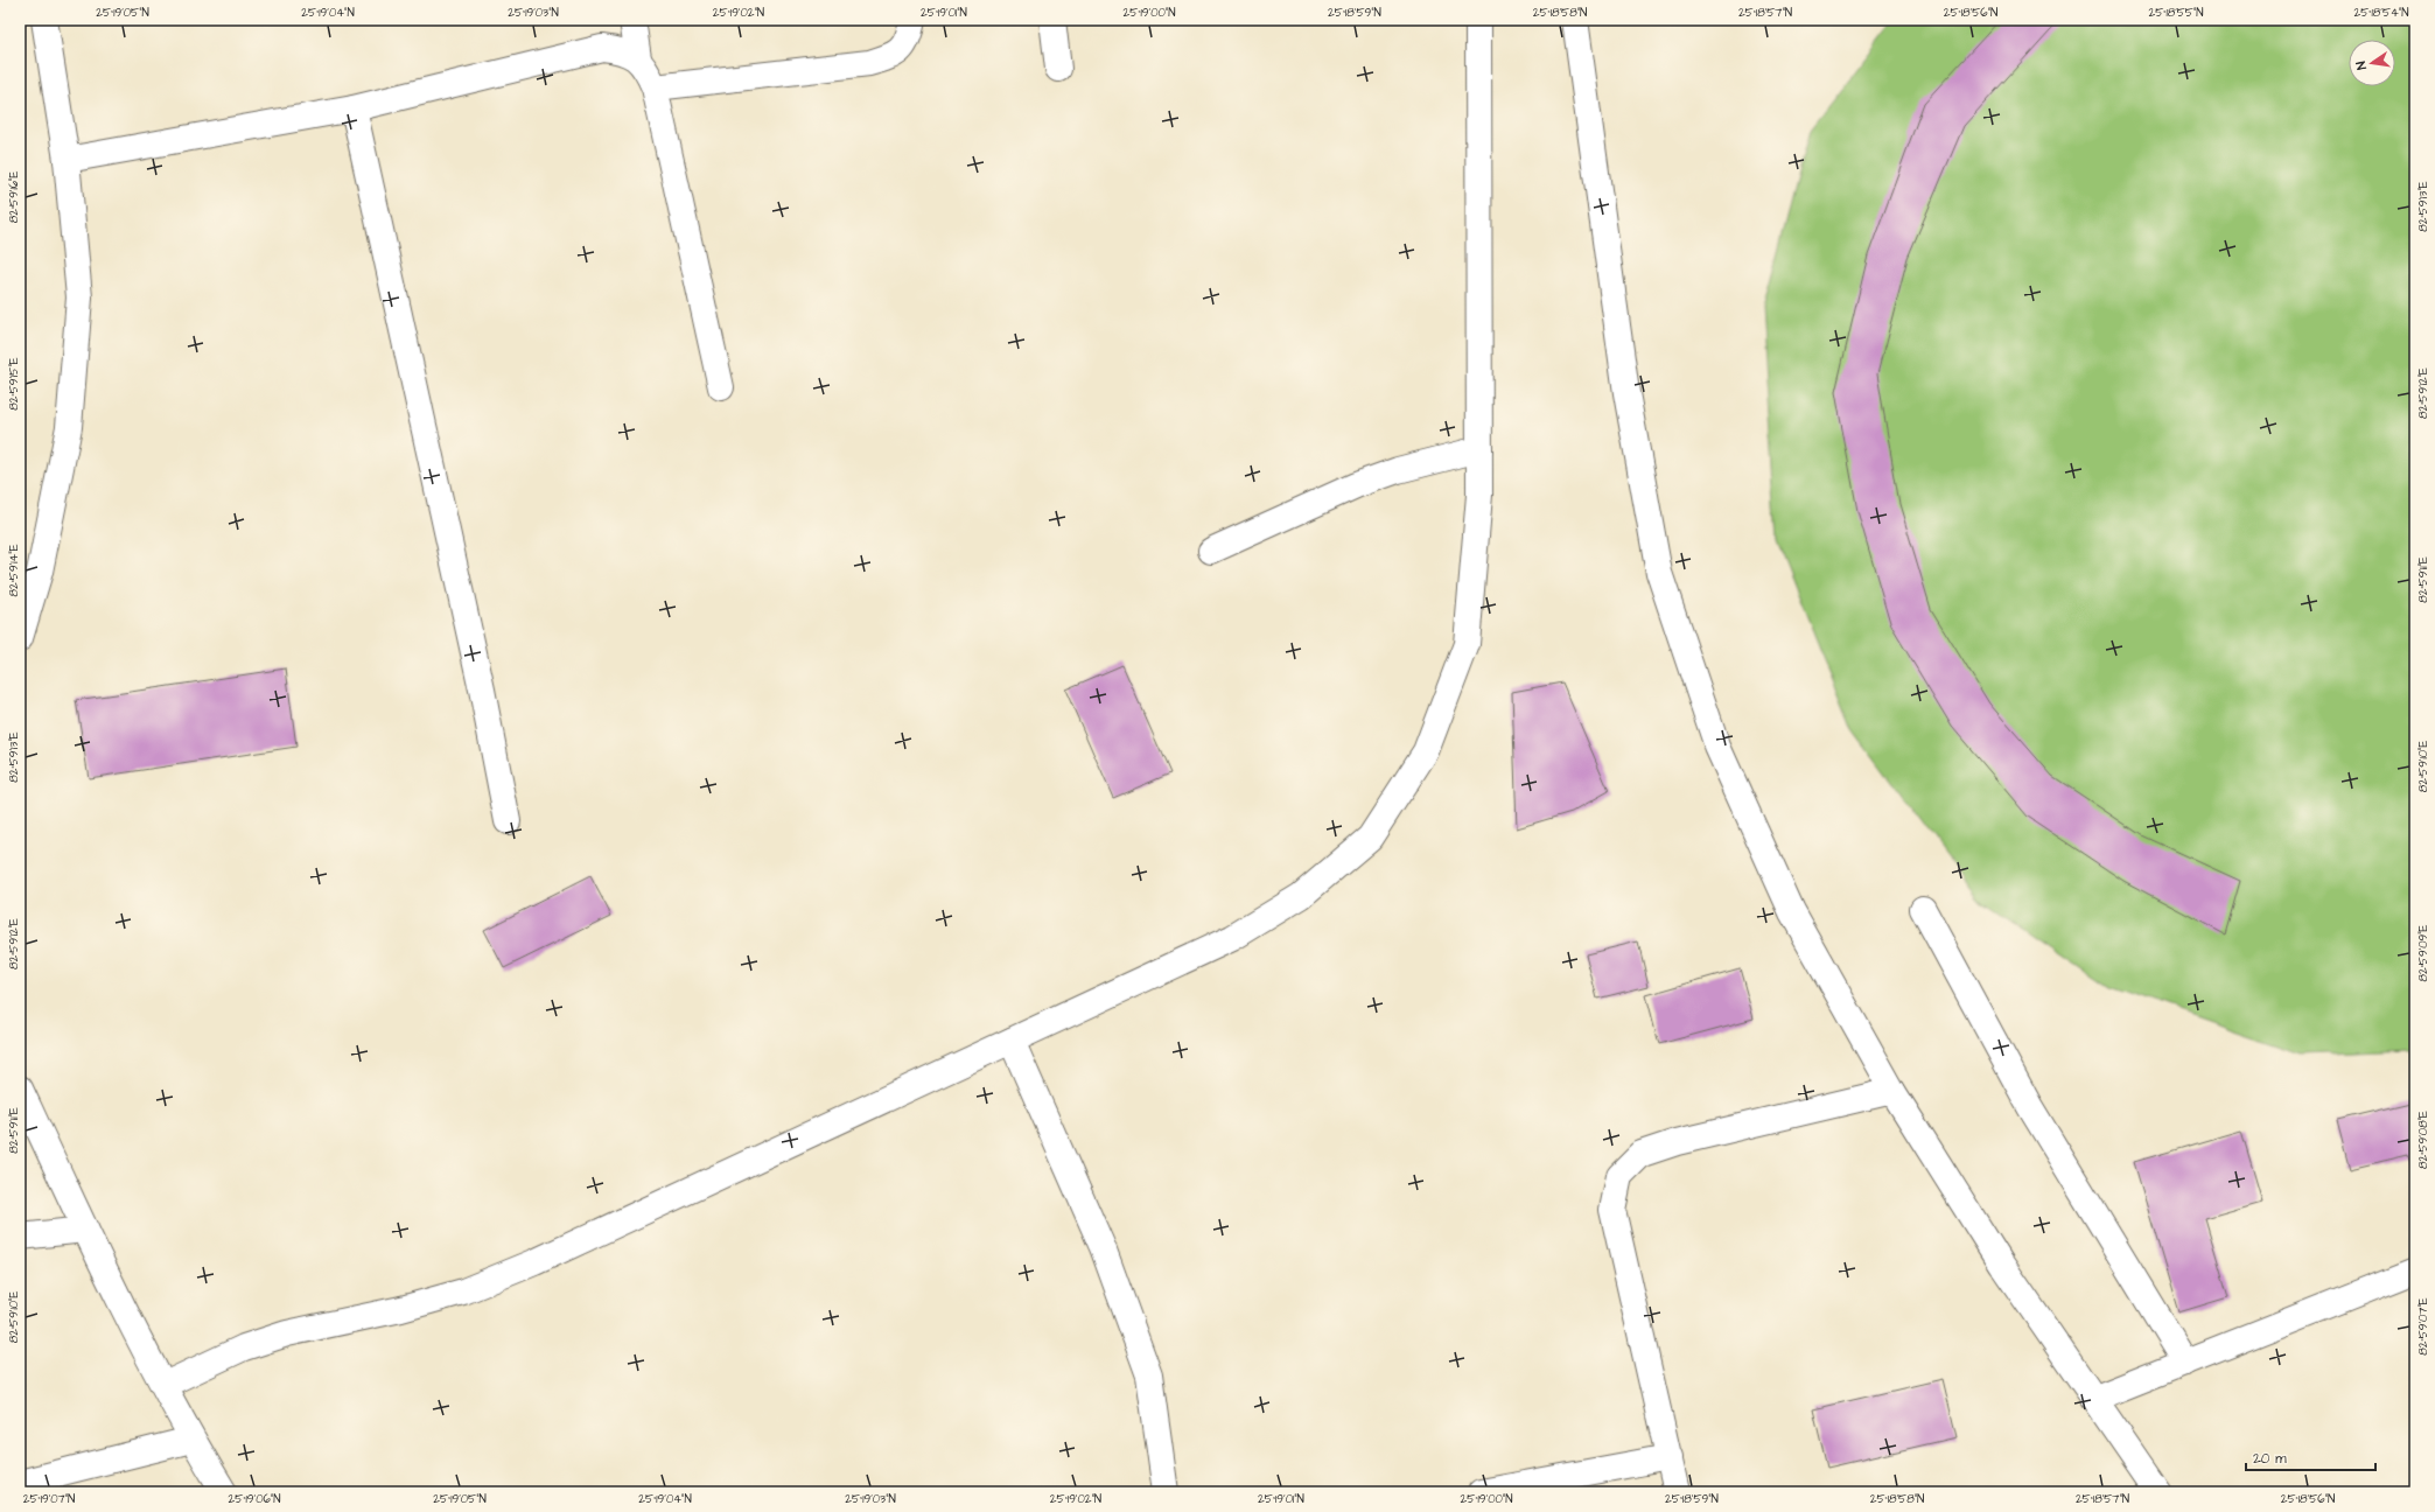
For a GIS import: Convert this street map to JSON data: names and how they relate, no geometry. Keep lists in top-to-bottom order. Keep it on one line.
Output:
{"scale_bar":"20 m","north":"left","coordinates":["25°19'05\"N","25°19'04\"N","25°19'03\"N","25°19'02\"N","25°19'01\"N","25°19'00\"N","25°18'59\"N","25°18'58\"N","25°18'57\"N","25°18'56\"N","25°18'55\"N","25°18'54\"N","82°59'16\"E","82°59'13\"E","82°59'15\"E","82°59'12\"E","82°59'14\"E","82°59'11\"E","82°59'10\"E","82°59'09\"E","82°59'08\"E","82°59'07\"E","25°19'07\"N","25°19'06\"N"]}
